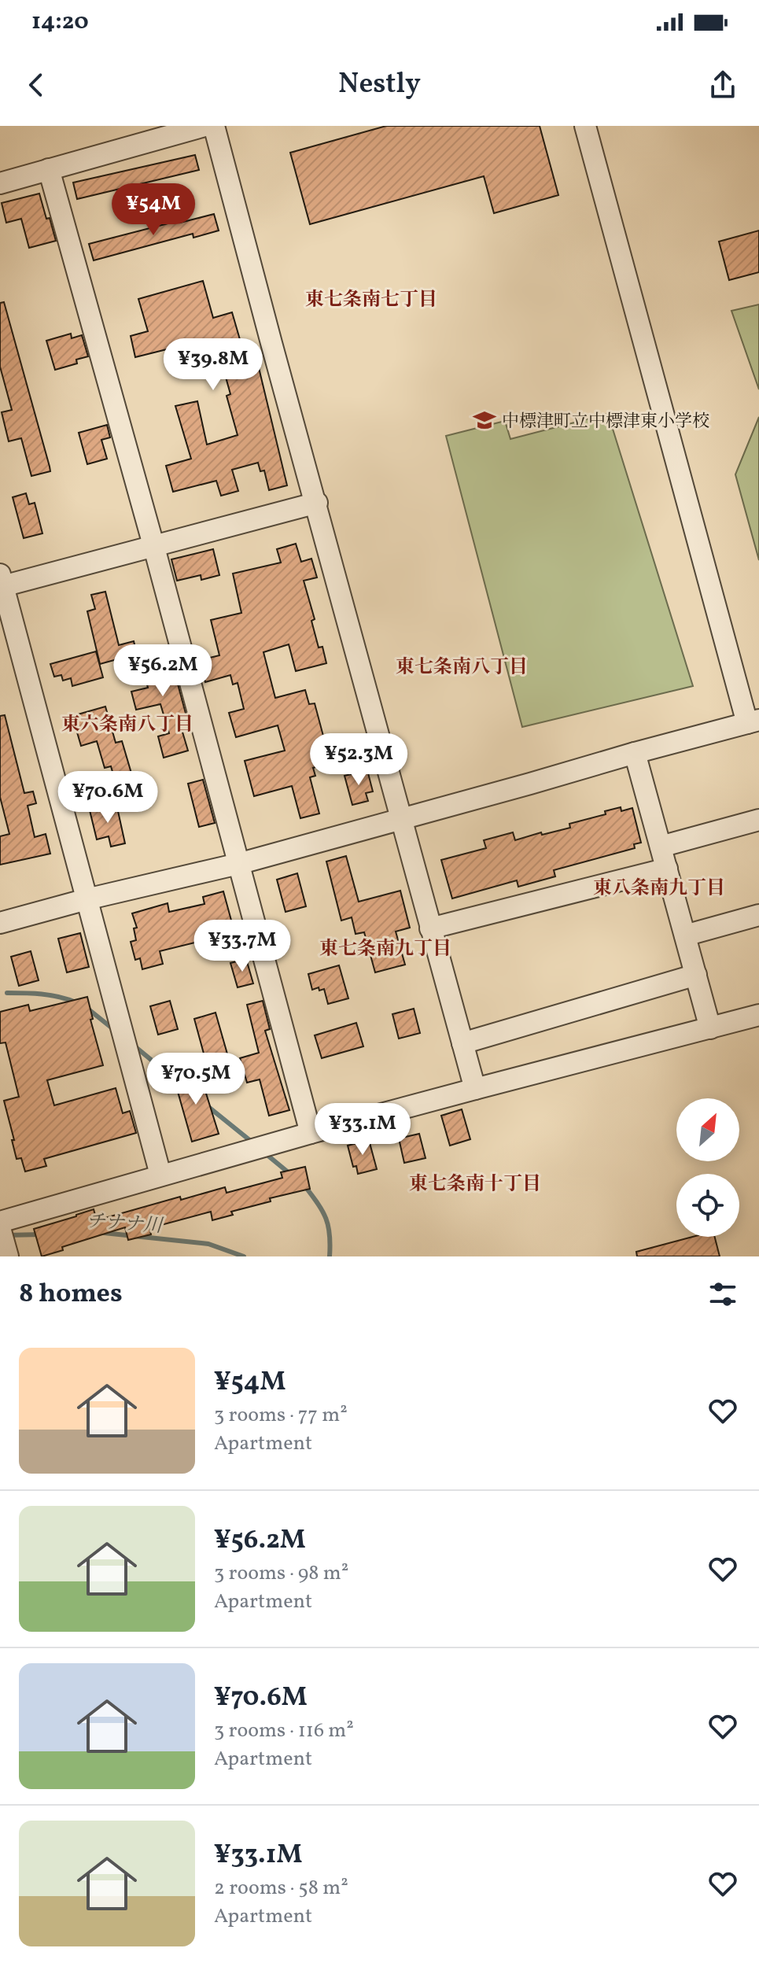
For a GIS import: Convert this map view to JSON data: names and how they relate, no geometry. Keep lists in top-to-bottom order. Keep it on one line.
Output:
{"districts":["東七条南七丁目","東七条南八丁目","東六条南八丁目","東八条南九丁目","東七条南九丁目","東七条南十丁目"],"water":["チナナ川"],"places":{"school or university":["中標津町立中標津東小学校"]},"north":"top right","page":{"status":"14:20","header":"Nestly","price":["¥54M","¥39.8M","¥56.2M","¥52.3M","¥70.6M","¥33.7M","¥70.5M","¥33.1M"],"heading":"8 homes","list":[{"name":"¥54M","note":"3 rooms · 77 m² · Apartment"},{"name":"¥56.2M","note":"3 rooms · 98 m² · Apartment"},{"name":"¥70.6M","note":"3 rooms · 116 m² · Apartment"},{"name":"¥33.1M","note":"2 rooms · 58 m² · Apartment"}]}}
